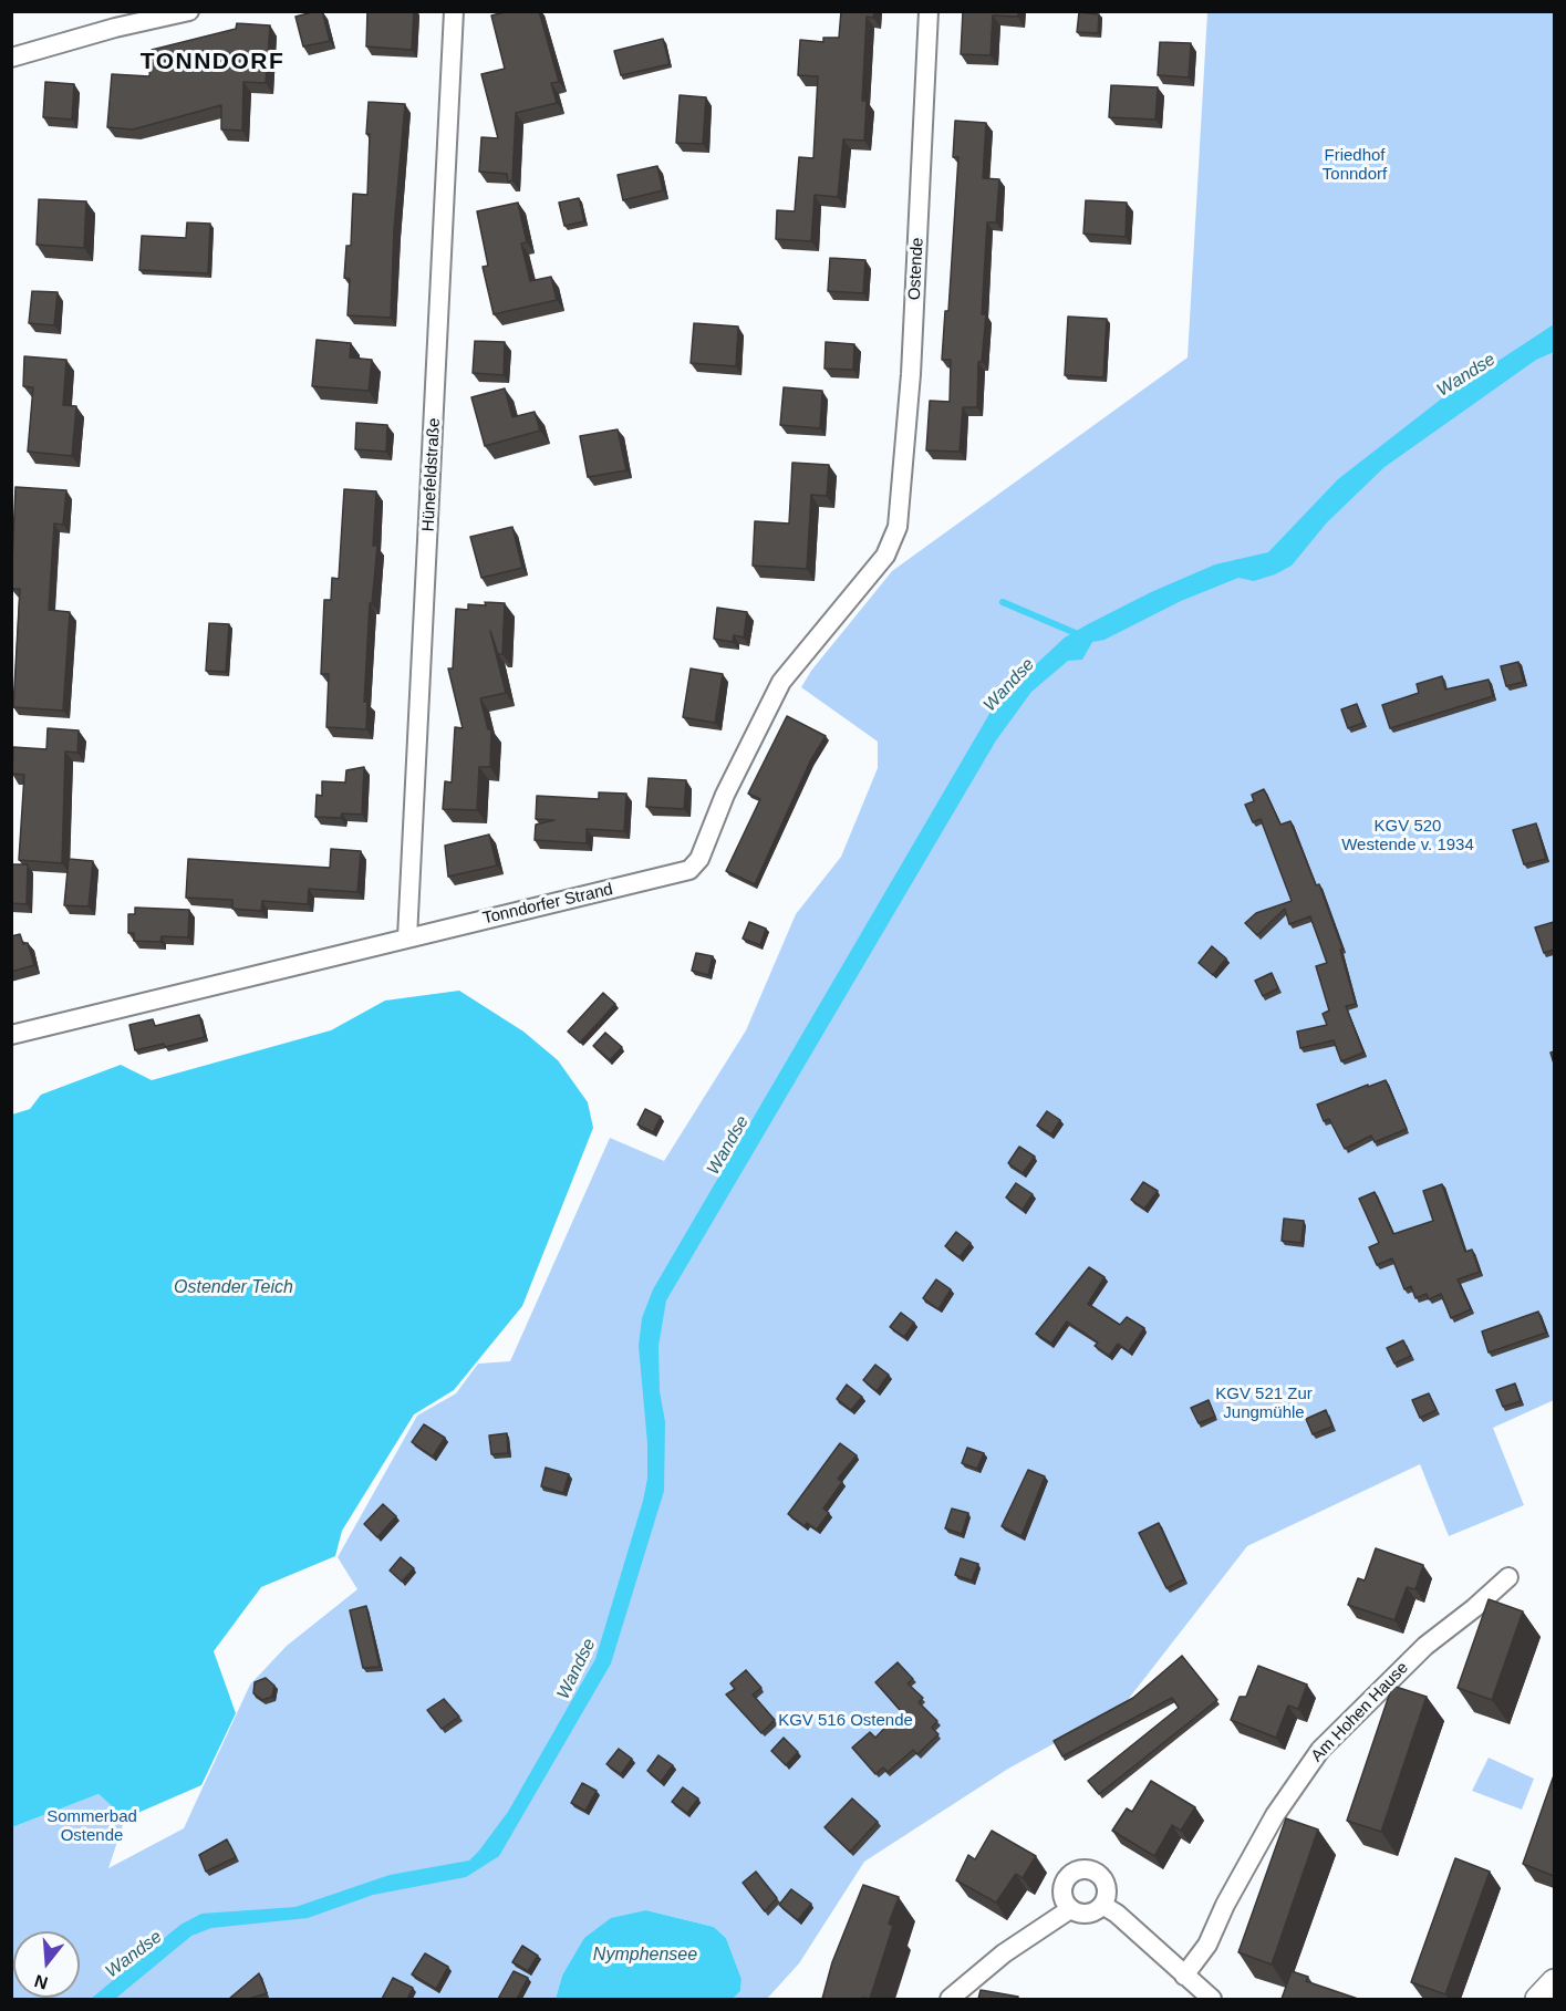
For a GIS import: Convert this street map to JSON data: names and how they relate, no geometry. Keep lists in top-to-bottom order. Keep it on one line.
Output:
{"streets":{"street":["Ostende","Hünefeldstraße","Tonndorfer Strand","Am Hohen Hause"]},"crossings":[["Ostende","Tonndorfer Strand"],["Hünefeldstraße","Tonndorfer Strand"]],"districts":["TONNDORF"],"water":["Wandse","Ostender Teich","Nymphensee"],"parks":["Friedhof Tonndorf","KGV 520 Westende v. 1934","KGV 521 Zur Jungmühle","KGV 516 Ostende","Sommerbad Ostende"],"north":"bottom"}
